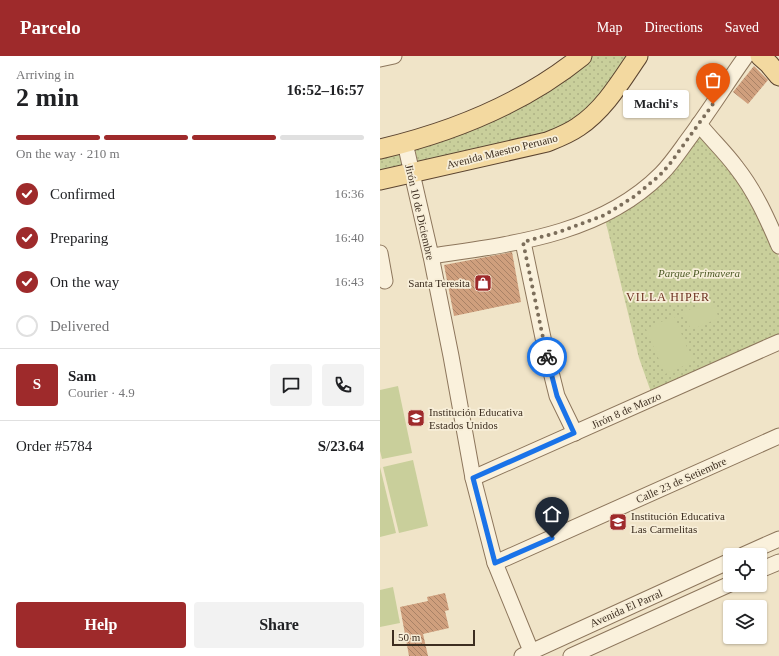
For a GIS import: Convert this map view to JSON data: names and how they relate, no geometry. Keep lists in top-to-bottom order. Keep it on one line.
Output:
{"streets":{"main road":["Avenida Maestro Peruano"],"street":["Jirón 10 de Diciembre","Jirón 8 de Marzo","Calle 23 de Setiembre","Avenida El Parral"]},"crossings":[["Avenida Maestro Peruano","Jirón 10 de Diciembre"],["Jirón 10 de Diciembre","Jirón 8 de Marzo"],["Jirón 10 de Diciembre","Calle 23 de Setiembre"],["Jirón 10 de Diciembre","Avenida El Parral"]],"districts":["VILLA HIPER"],"parks":["Parque Primavera"],"places":{"other":["Machi's"],"shop":["Santa Teresita"],"school or university":["Institución Educativa Estados Unidos","Institución Educativa Las Carmelitas"]},"scale_bar":"50 m","page":{"header":"Parcelo","nav":["Map","Directions","Saved"],"heading":["2 min","Arriving in","16:52–16:57"],"panel":["Sam","Courier · 4.9","Order #5784","S/23.64"],"bubble":"Machi's","bar":"On the way · 210 m","list":[["Confirmed","16:36"],["Preparing","16:40"],["On the way","16:43"],"Delivered"],"round":"S","buttons":["Help","Share"],"scale":"50 m"}}
